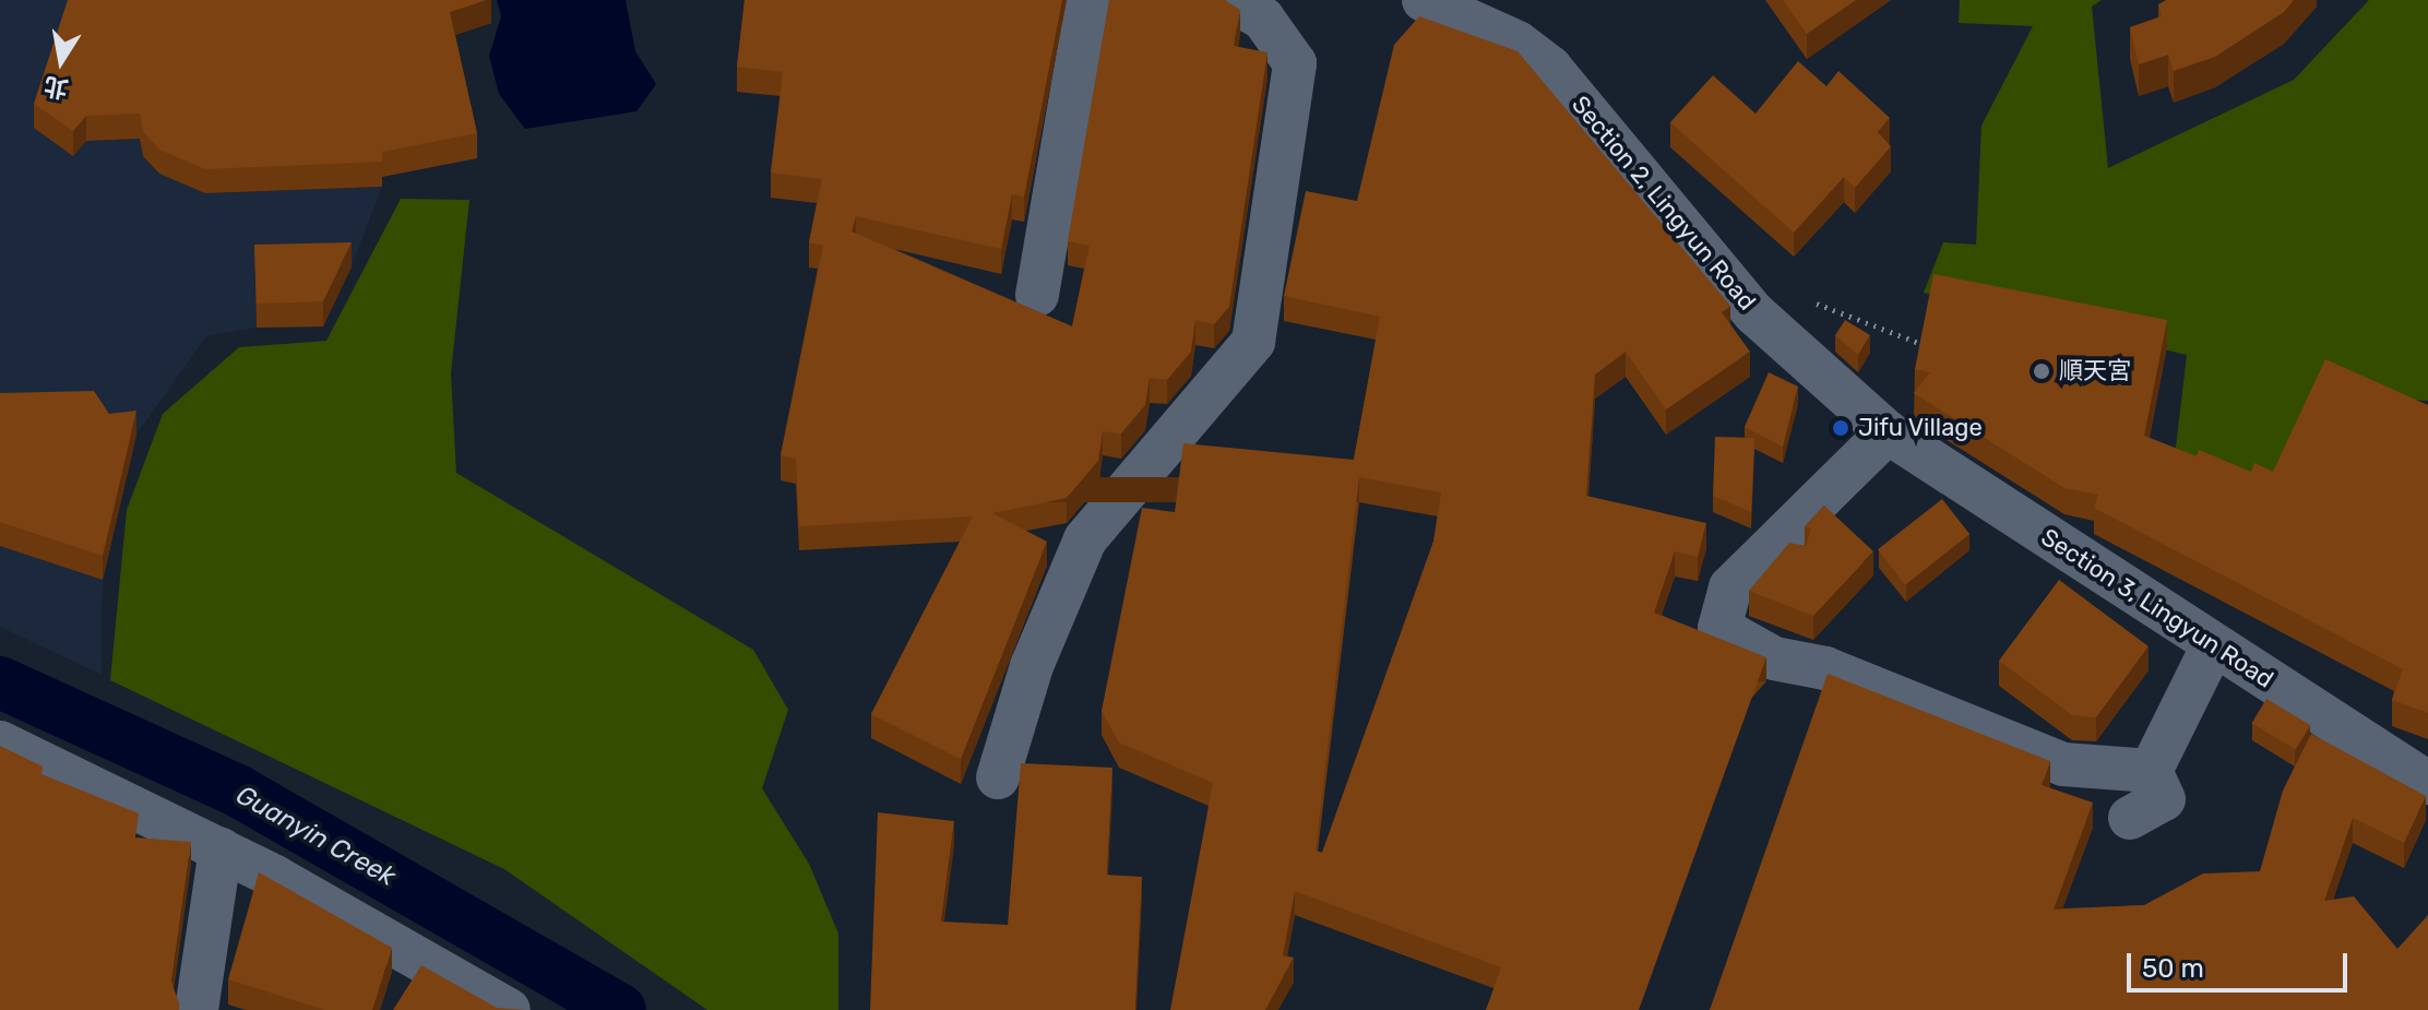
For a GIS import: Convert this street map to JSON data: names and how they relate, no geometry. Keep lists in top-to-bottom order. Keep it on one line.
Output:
{"streets":{"street":["Section 2, Lingyun Road","Section 3, Lingyun Road"]},"crossings":[["Section 2, Lingyun Road","Section 3, Lingyun Road"]],"water":["Guanyin Creek"],"places":["順天宮","Jifu Village"],"scale_bar":"50 m","north":"bottom"}
